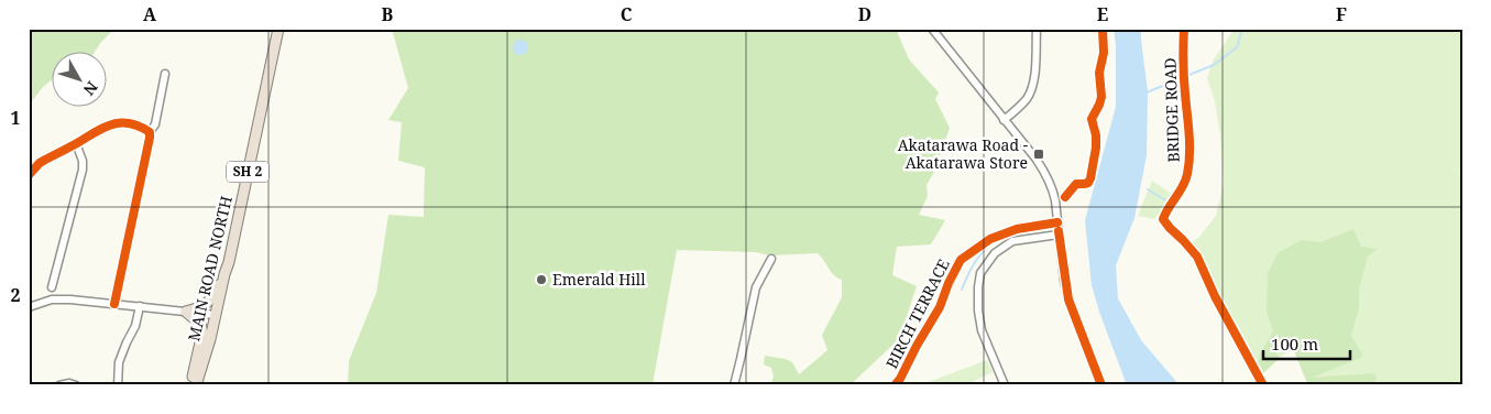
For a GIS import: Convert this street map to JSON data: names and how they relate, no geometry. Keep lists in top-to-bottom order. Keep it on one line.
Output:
{"streets":{"highway":["SH 2","MAIN ROAD NORTH"],"street":["BRIDGE ROAD","BIRCH TERRACE"]},"places":{"transit":["Akatarawa Road - Akatarawa Store"],"other":["Emerald Hill"]},"scale_bar":"100 m","north":"bottom right","grid":{"columns":["A","B","C","D","E","F"],"rows":["1","2"]}}
